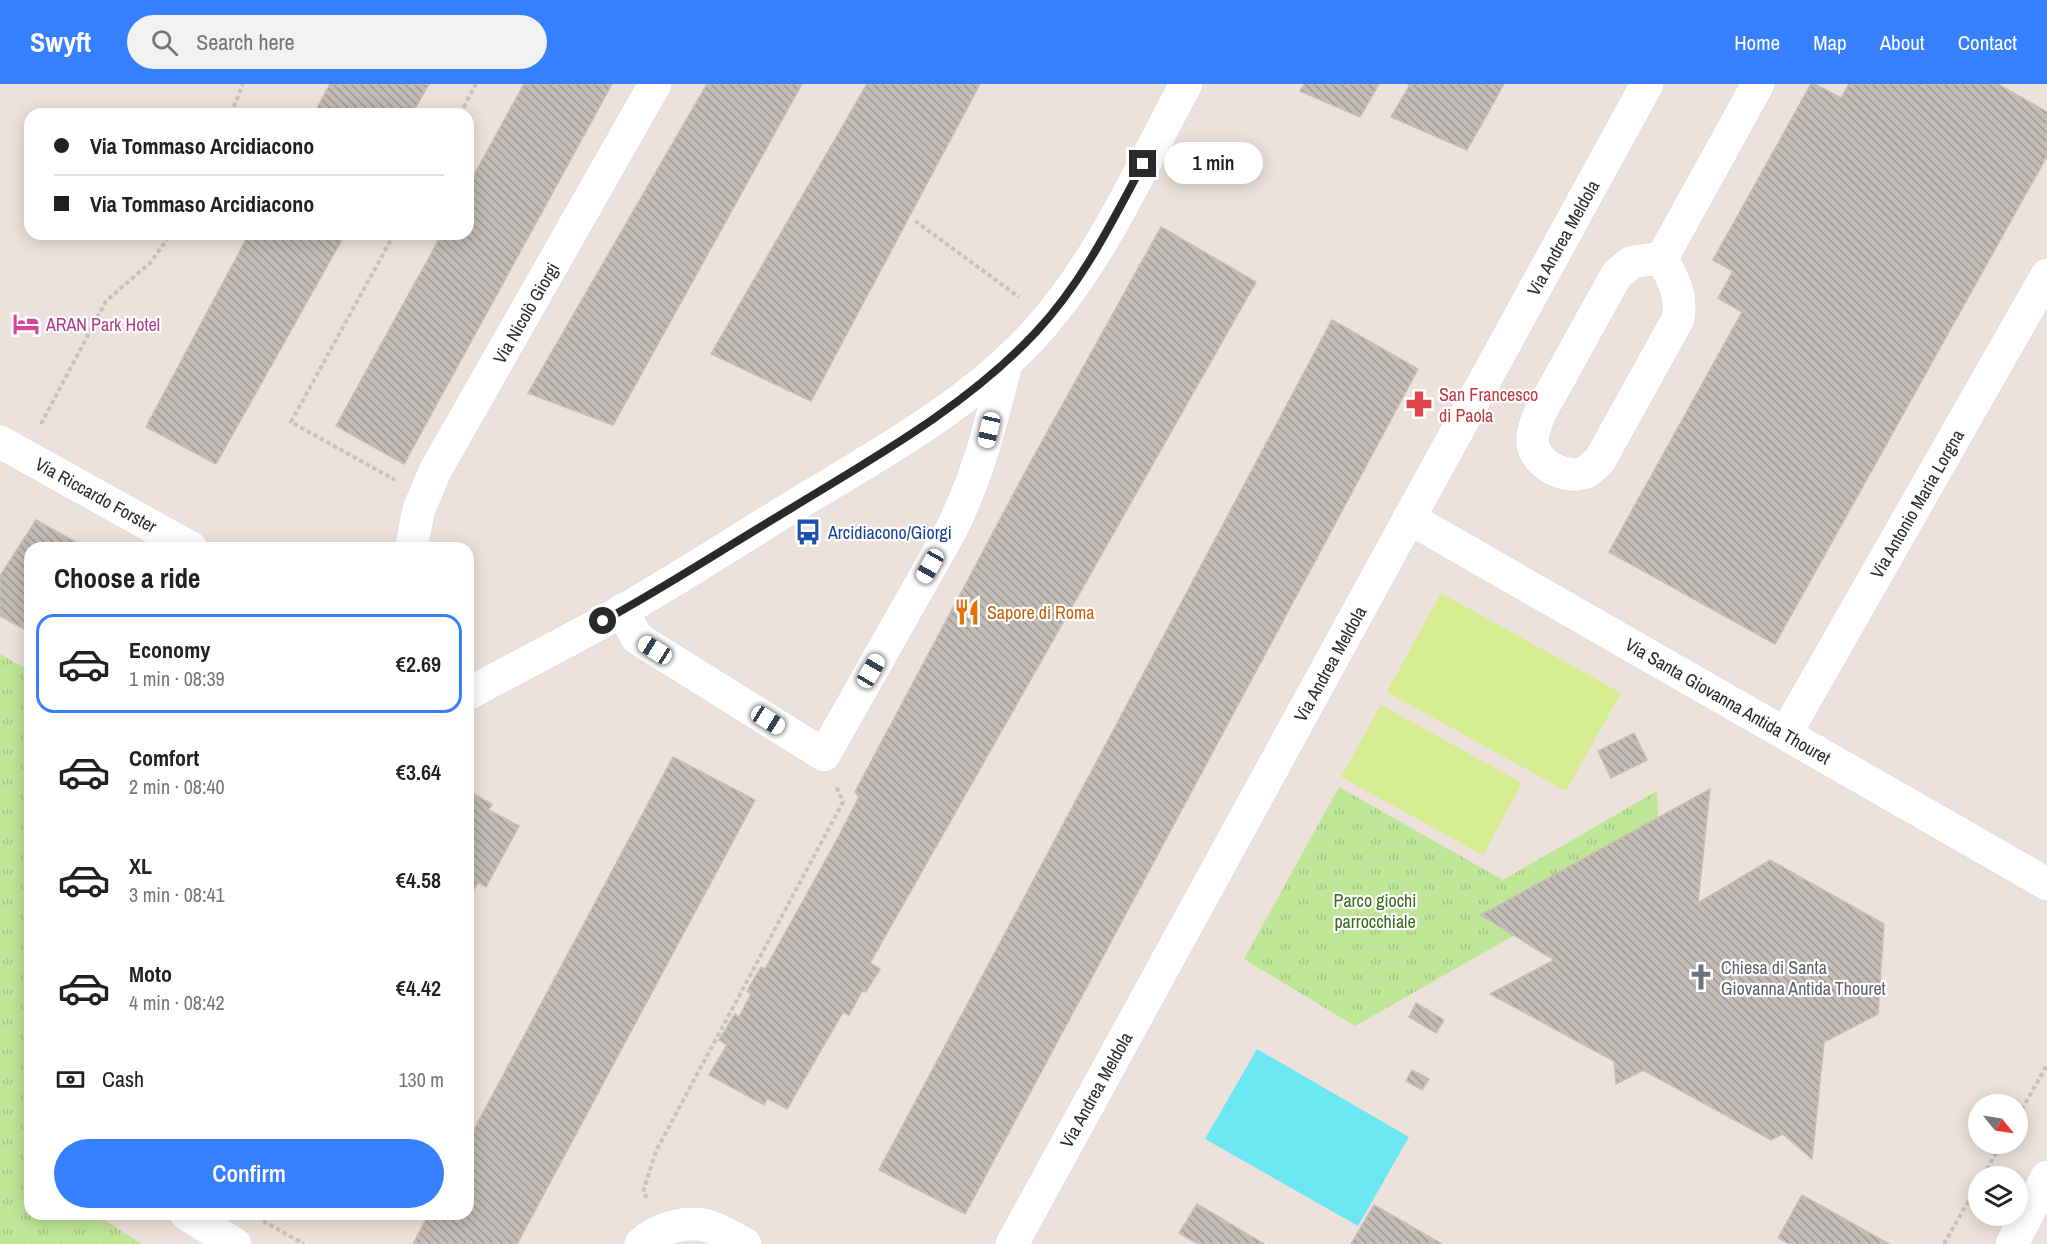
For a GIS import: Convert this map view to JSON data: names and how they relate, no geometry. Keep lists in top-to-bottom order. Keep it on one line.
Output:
{"streets":{"street":["Via Andrea Meldola","Via Nicolò Giorgi","Via Riccardo Forster","Via Antonio Maria Lorgna","Via Santa Giovanna Antida Thouret"]},"crossings":[["Via Andrea Meldola","Via Santa Giovanna Antida Thouret"],["Via Antonio Maria Lorgna","Via Santa Giovanna Antida Thouret"]],"parks":["Parco giochi parrocchiale"],"places":{"hotel":["ARAN Park Hotel"],"pharmacy":["San Francesco di Paola"],"bus stop":["Arcidiacono/Giorgi"],"restaurant":["Sapore di Roma"],"church":["Chiesa di Santa Giovanna Antida Thouret"]},"north":"bottom right","page":{"header":"Swyft","search":"Search here","nav":["Home","Map","About","Contact"],"banner":["Via Tommaso Arcidiacono","Via Tommaso Arcidiacono"],"bubble":"1 min","heading":"Choose a ride","list":[{"name":"Economy","note":"1 min · 08:39","value":"€2.69"},{"name":"Comfort","note":"2 min · 08:40","value":"€3.64"},{"name":"XL","note":"3 min · 08:41","value":"€4.58"},{"name":"Moto","note":"4 min · 08:42","value":"€4.42"}],"pay":["Cash","130 m"],"buttons":"Confirm"}}
